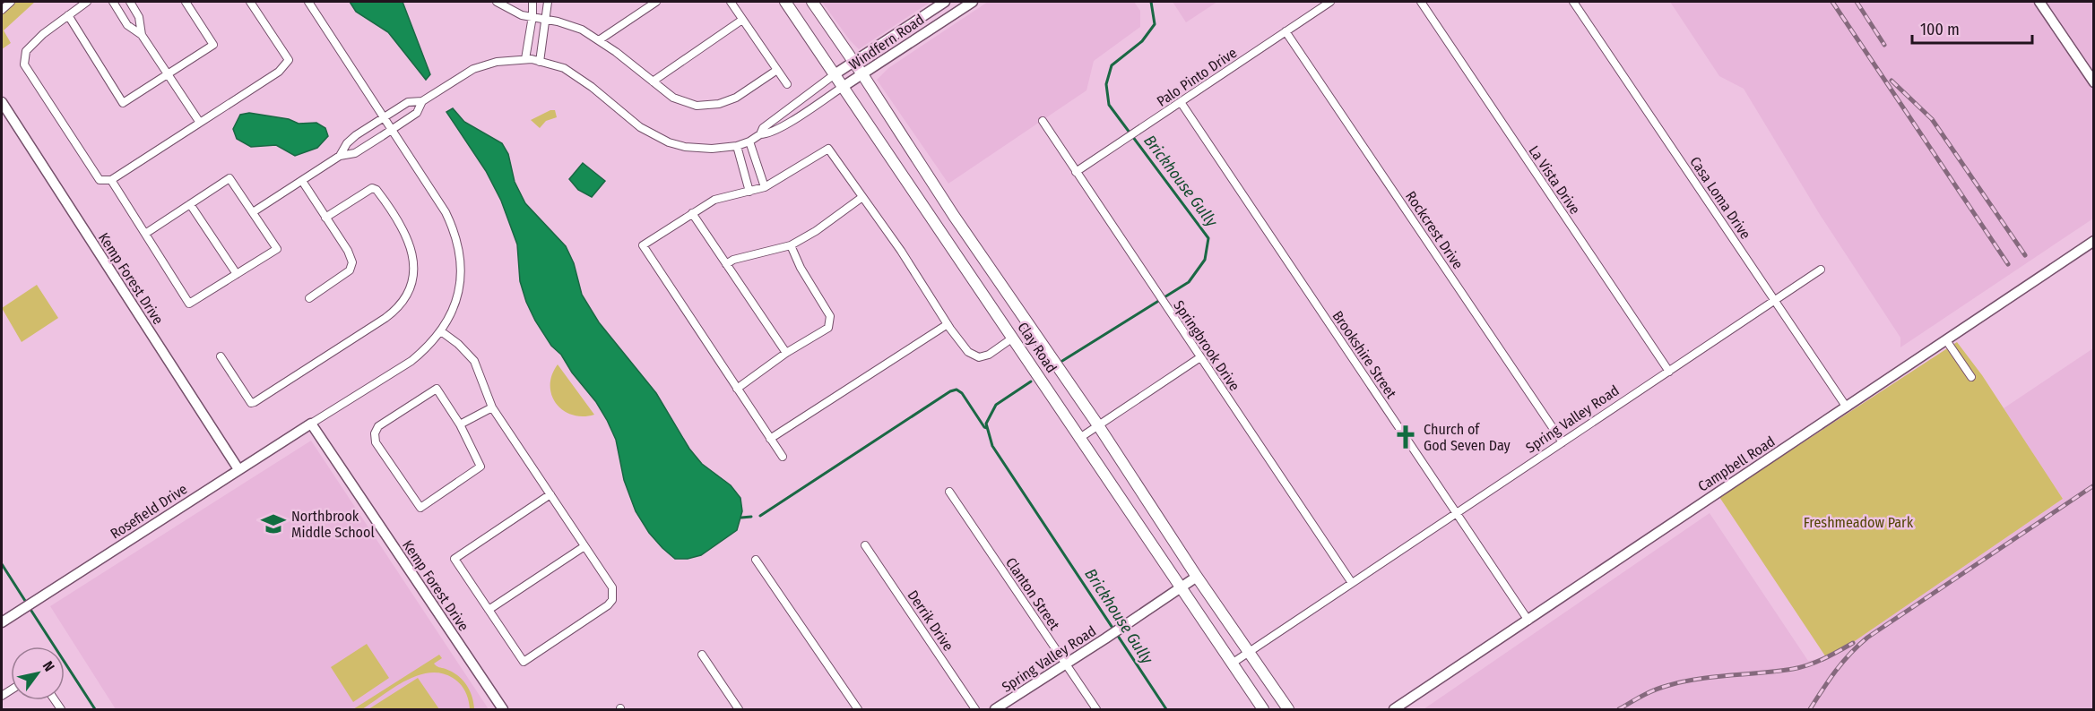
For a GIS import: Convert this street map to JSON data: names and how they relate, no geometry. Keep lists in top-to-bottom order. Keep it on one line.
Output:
{"streets":{"main road":["Clay Road"],"street":["Windfern Road","Palo Pinto Drive","La Vista Drive","Casa Loma Drive","Rockcrest Drive","Kemp Forest Drive","Springbrook Drive","Brookshire Street","Spring Valley Road","Campbell Road","Rosefield Drive","Clanton Street","Derrik Drive"]},"crossings":[["Windfern Road","Clay Road"],["Palo Pinto Drive","Rockcrest Drive"],["Palo Pinto Drive","Springbrook Drive"],["Palo Pinto Drive","Brookshire Street"],["La Vista Drive","Spring Valley Road"],["Casa Loma Drive","Spring Valley Road"],["Casa Loma Drive","Campbell Road"],["Rockcrest Drive","Spring Valley Road"],["Kemp Forest Drive","Rosefield Drive"],["Springbrook Drive","Spring Valley Road"],["Clay Road","Spring Valley Road"],["Brookshire Street","Spring Valley Road"],["Brookshire Street","Campbell Road"],["Spring Valley Road","Clanton Street"]],"water":["Brickhouse Gully"],"parks":["Freshmeadow Park"],"places":{"church":["Church of God Seven Day"],"school or university":["Northbrook Middle School"]},"scale_bar":"100 m","north":"top right"}
